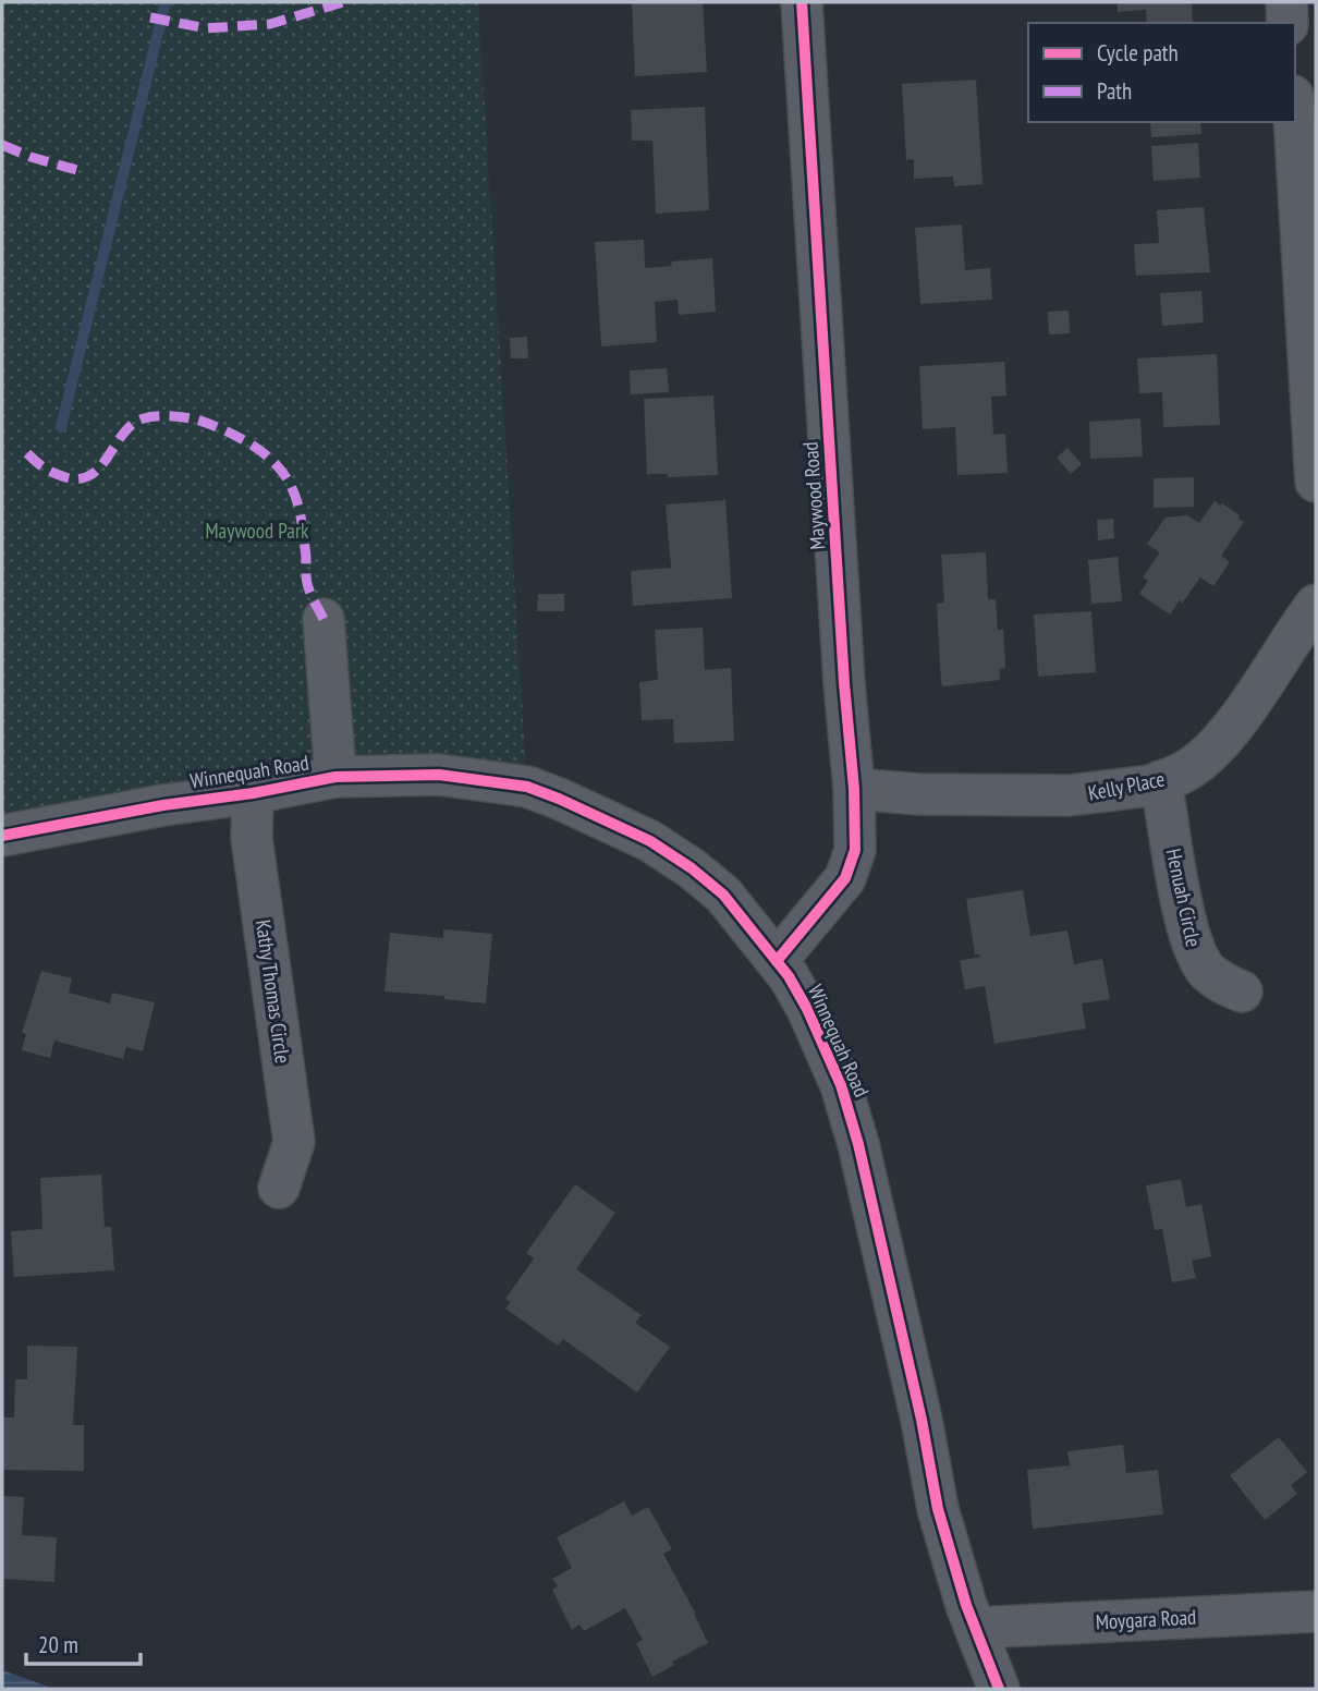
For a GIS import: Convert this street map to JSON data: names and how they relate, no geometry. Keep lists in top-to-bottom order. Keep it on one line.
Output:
{"streets":{"street":["Maywood Road","Winnequah Road","Kelly Place","Henuah Circle","Kathy Thomas Circle","Moygara Road"]},"crossings":[["Maywood Road","Winnequah Road"],["Maywood Road","Kelly Place"],["Winnequah Road","Kathy Thomas Circle"],["Winnequah Road","Moygara Road"],["Kelly Place","Henuah Circle"]],"parks":["Maywood Park"],"legend":["Cycle path","Path"],"scale_bar":"20 m"}
